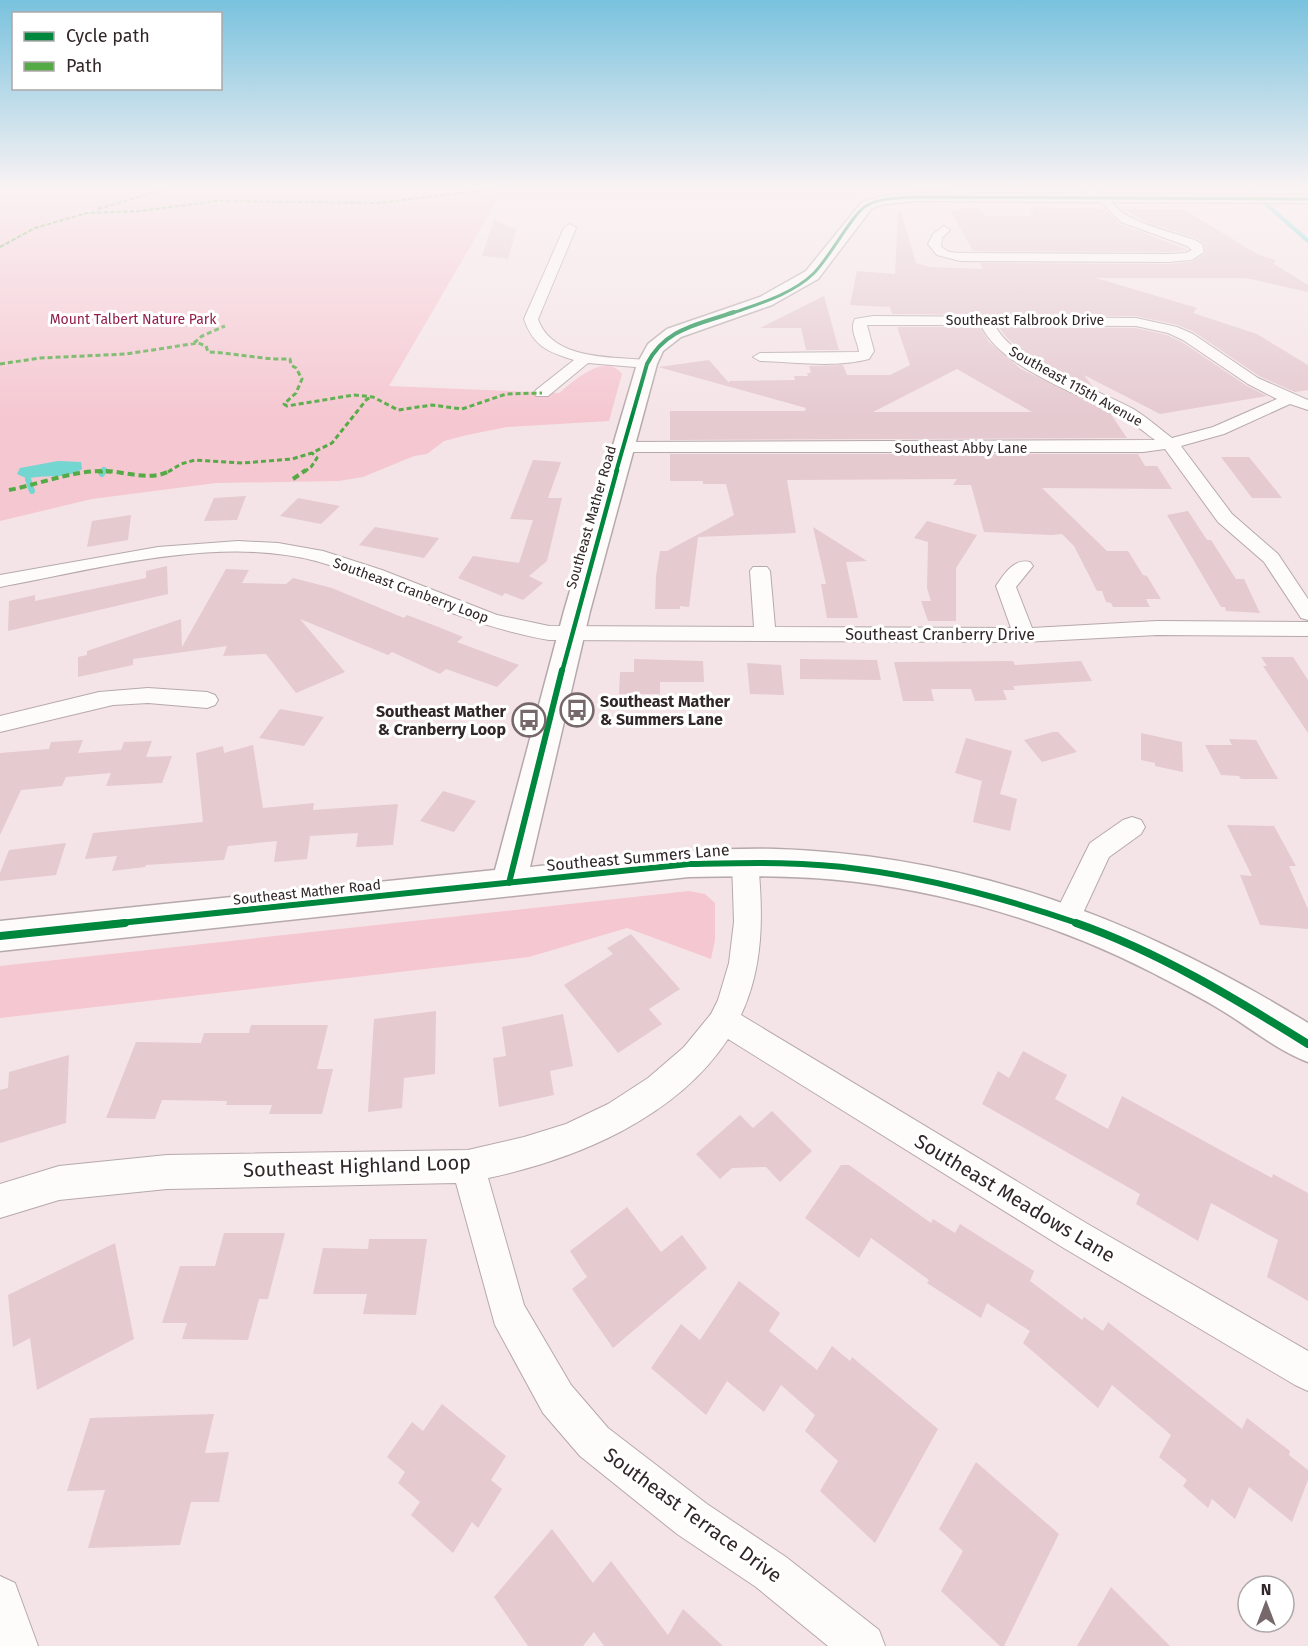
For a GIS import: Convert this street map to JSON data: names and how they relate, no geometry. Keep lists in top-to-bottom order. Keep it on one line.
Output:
{"streets":{"street":["Southeast Falbrook Drive","Southeast 115th Avenue","Southeast Abby Lane","Southeast Mather Road","Southeast Cranberry Loop","Southeast Cranberry Drive","Southeast Summers Lane","Southeast Highland Loop","Southeast Meadows Lane","Southeast Terrace Drive"]},"crossings":[["Southeast Falbrook Drive","Southeast 115th Avenue"],["Southeast Falbrook Drive","Southeast Abby Lane"],["Southeast 115th Avenue","Southeast Abby Lane"],["Southeast Abby Lane","Southeast Mather Road"],["Southeast Mather Road","Southeast Cranberry Loop"],["Southeast Mather Road","Southeast Cranberry Drive"],["Southeast Mather Road","Southeast Summers Lane"],["Southeast Cranberry Loop","Southeast Cranberry Drive"],["Southeast Summers Lane","Southeast Highland Loop"],["Southeast Highland Loop","Southeast Meadows Lane"],["Southeast Highland Loop","Southeast Terrace Drive"]],"parks":["Mount Talbert Nature Park"],"places":{"bus stop":["Southeast Mather & Summers Lane","Southeast Mather & Cranberry Loop"]},"legend":["Cycle path","Path"],"north":"top"}
